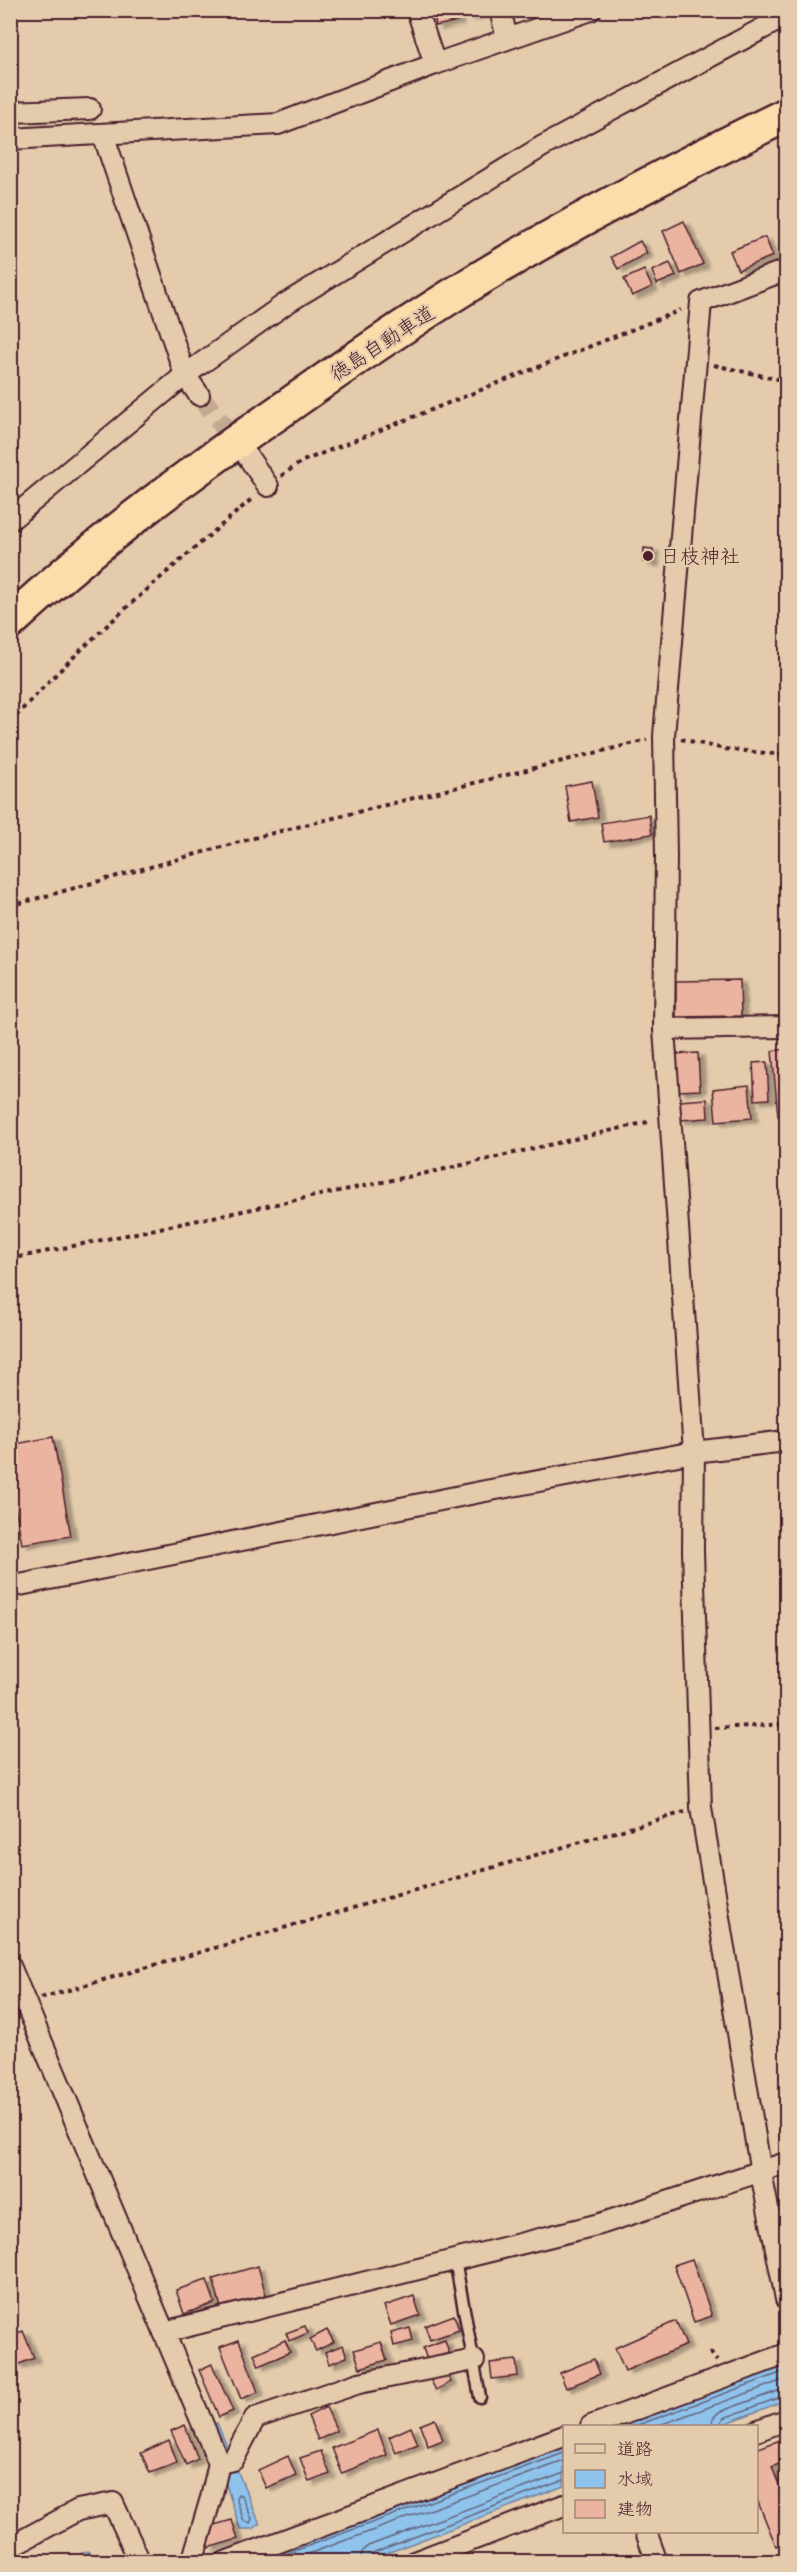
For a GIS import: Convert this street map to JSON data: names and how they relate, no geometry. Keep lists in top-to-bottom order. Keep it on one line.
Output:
{"streets":{"highway":["徳島自動車道"]},"places":["日枝神社"],"legend":["道路","水域","建物"]}
